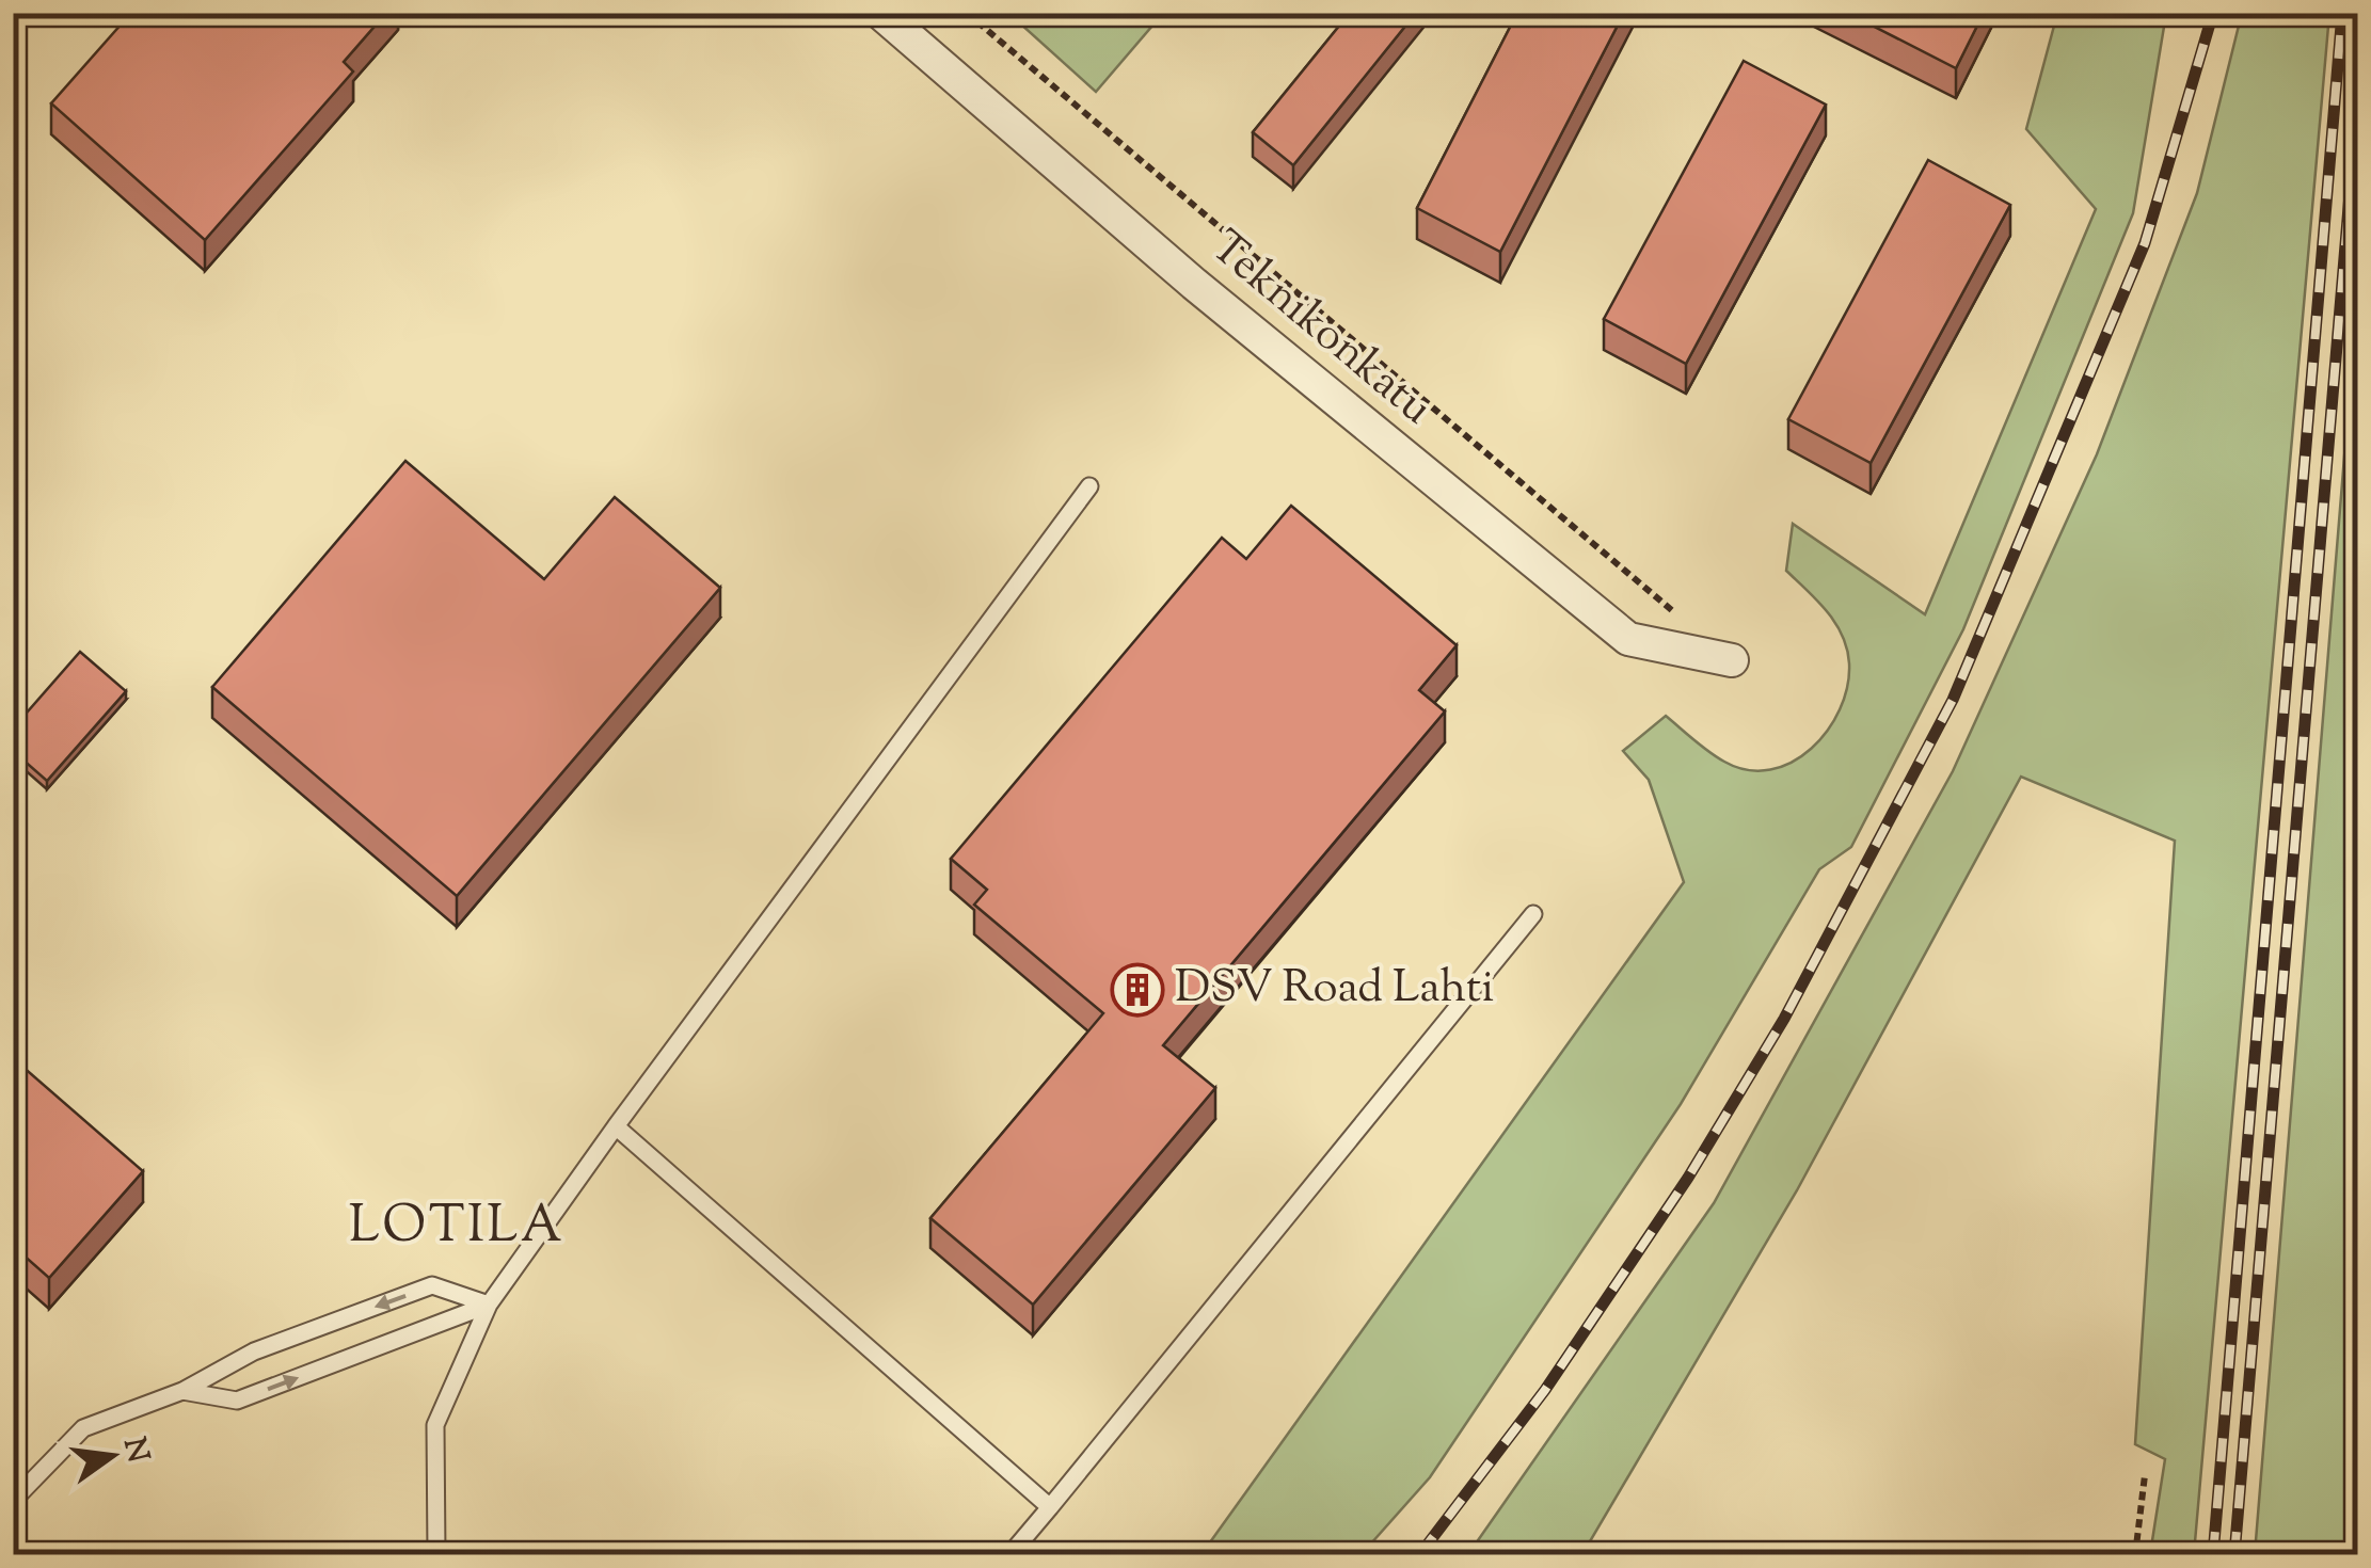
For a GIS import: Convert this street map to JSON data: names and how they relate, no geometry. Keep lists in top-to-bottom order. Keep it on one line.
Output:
{"streets":{"street":["Teknikonkatu"]},"districts":["LOTILA"],"places":{"building":["DSV Road Lahti"]},"north":"right"}
